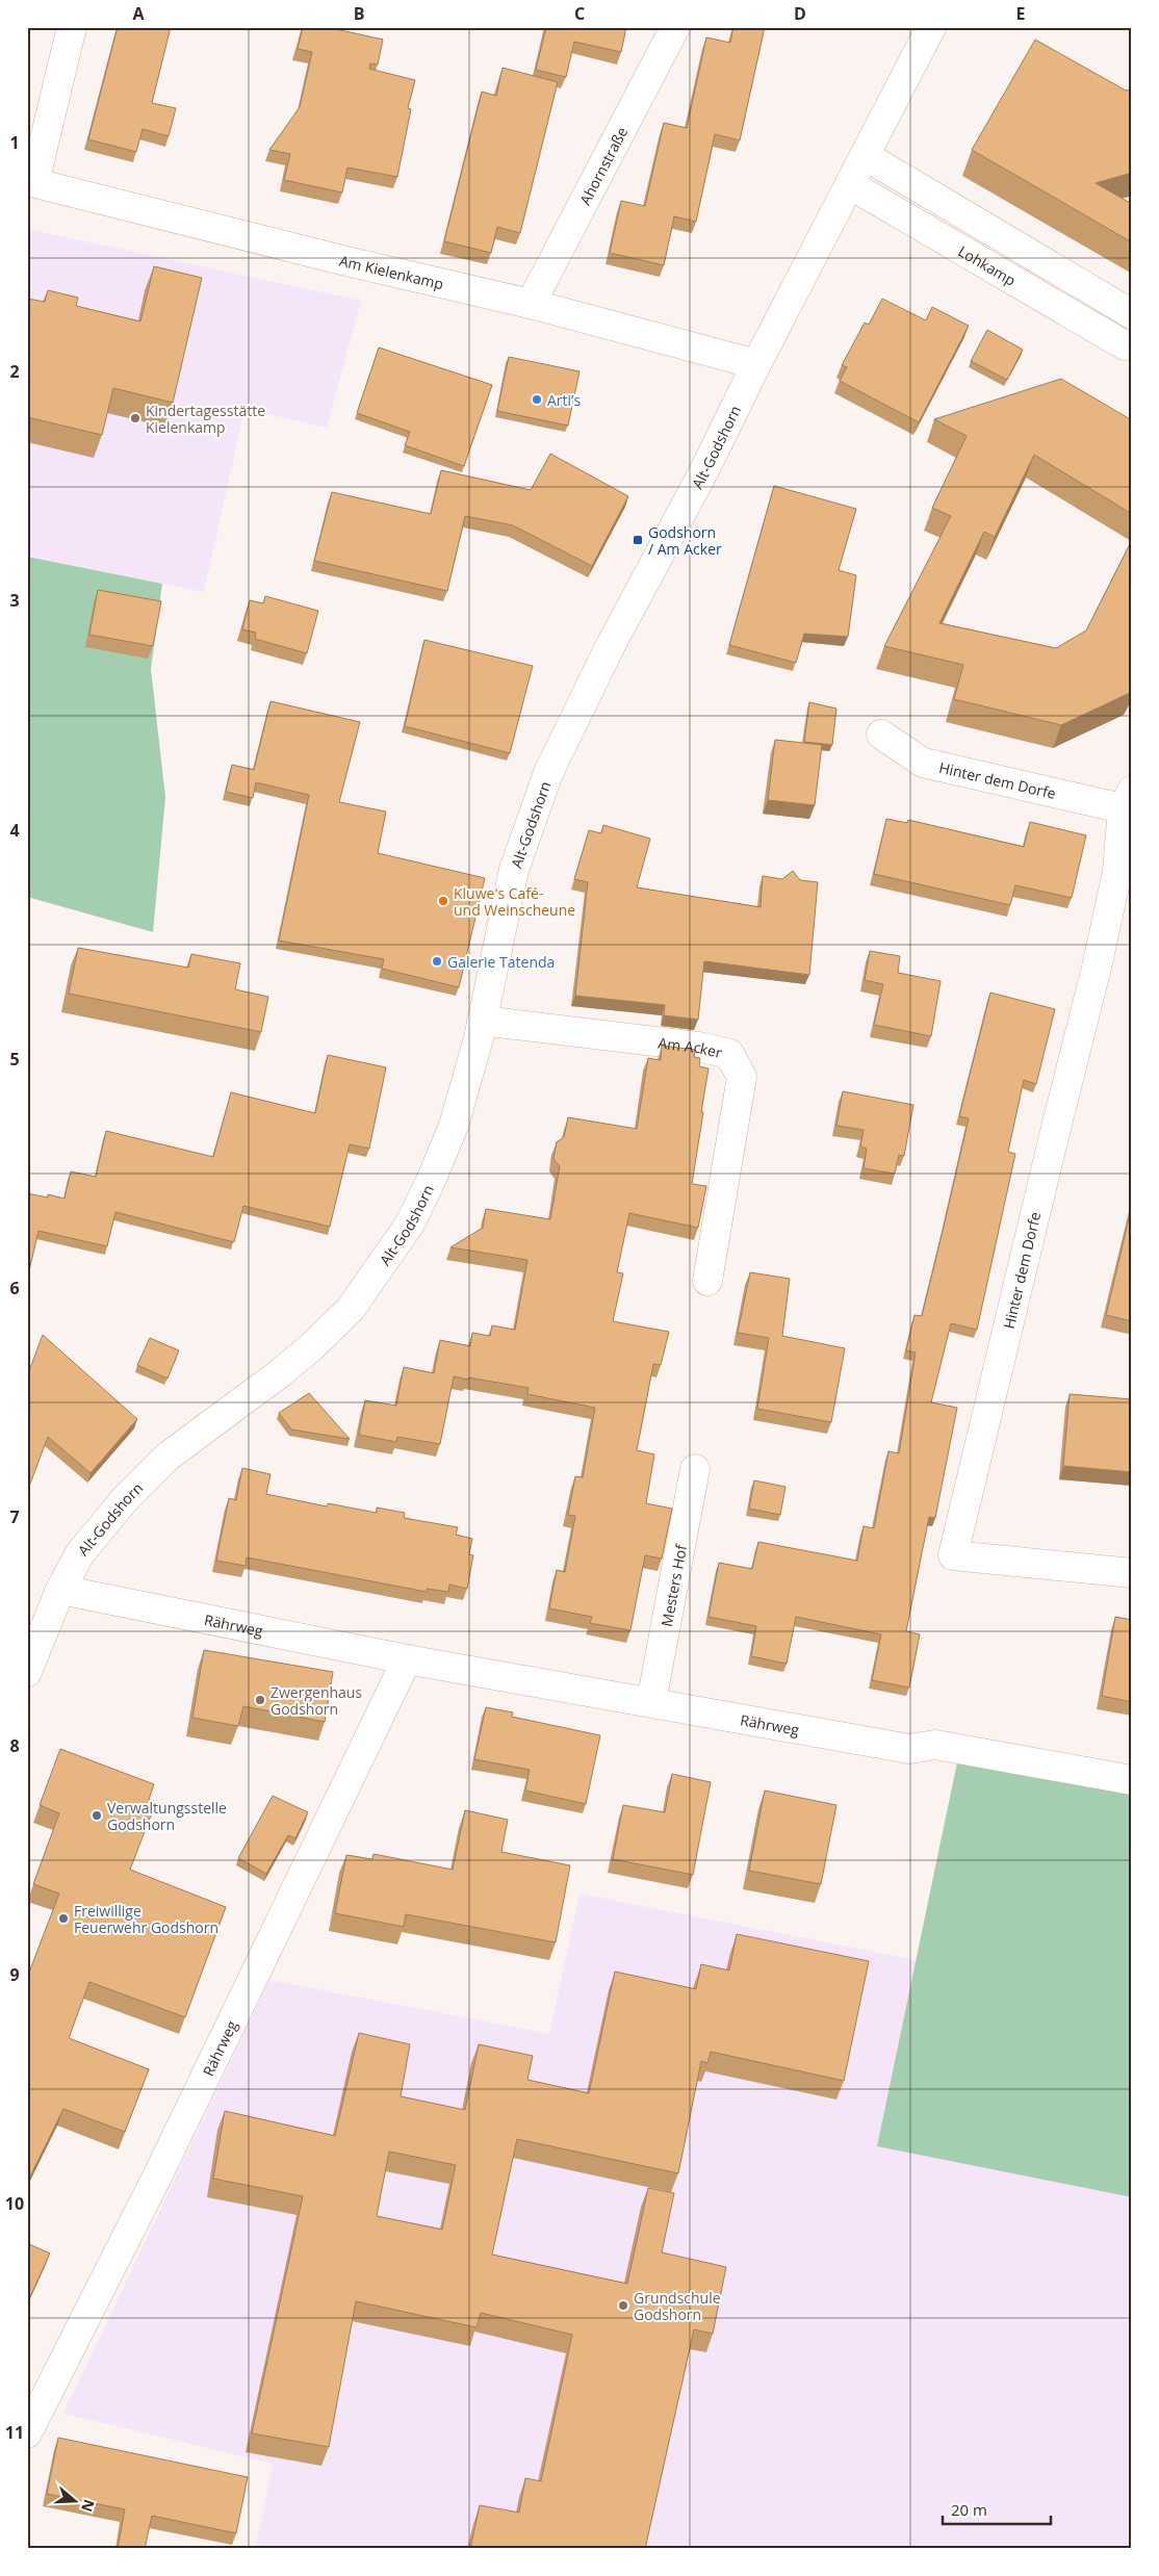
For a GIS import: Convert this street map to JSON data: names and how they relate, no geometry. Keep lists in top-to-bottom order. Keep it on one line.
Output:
{"streets":{"street":["Ahornstraße","Lohkamp","Am Kielenkamp","Alt-Godshorn","Hinter dem Dorfe","Am Acker","Mesters Hof","Rährweg"]},"crossings":[["Ahornstraße","Am Kielenkamp"],["Lohkamp","Alt-Godshorn"],["Am Kielenkamp","Alt-Godshorn"],["Alt-Godshorn","Am Acker"],["Alt-Godshorn","Rährweg"],["Mesters Hof","Rährweg"]],"places":{"other":["Arti’s","Kindertagesstätte Kielenkamp","Kluwe's Café- und Weinscheune","Galerie Tatenda","Zwergenhaus Godshorn","Verwaltungsstelle Godshorn","Freiwillige Feuerwehr Godshorn","Grundschule Godshorn"],"transit":["Godshorn / Am Acker"]},"scale_bar":"20 m","north":"right","grid":{"columns":["A","B","C","D","E"],"rows":["1","2","3","4","5","6","7","8","9","10","11"]}}
